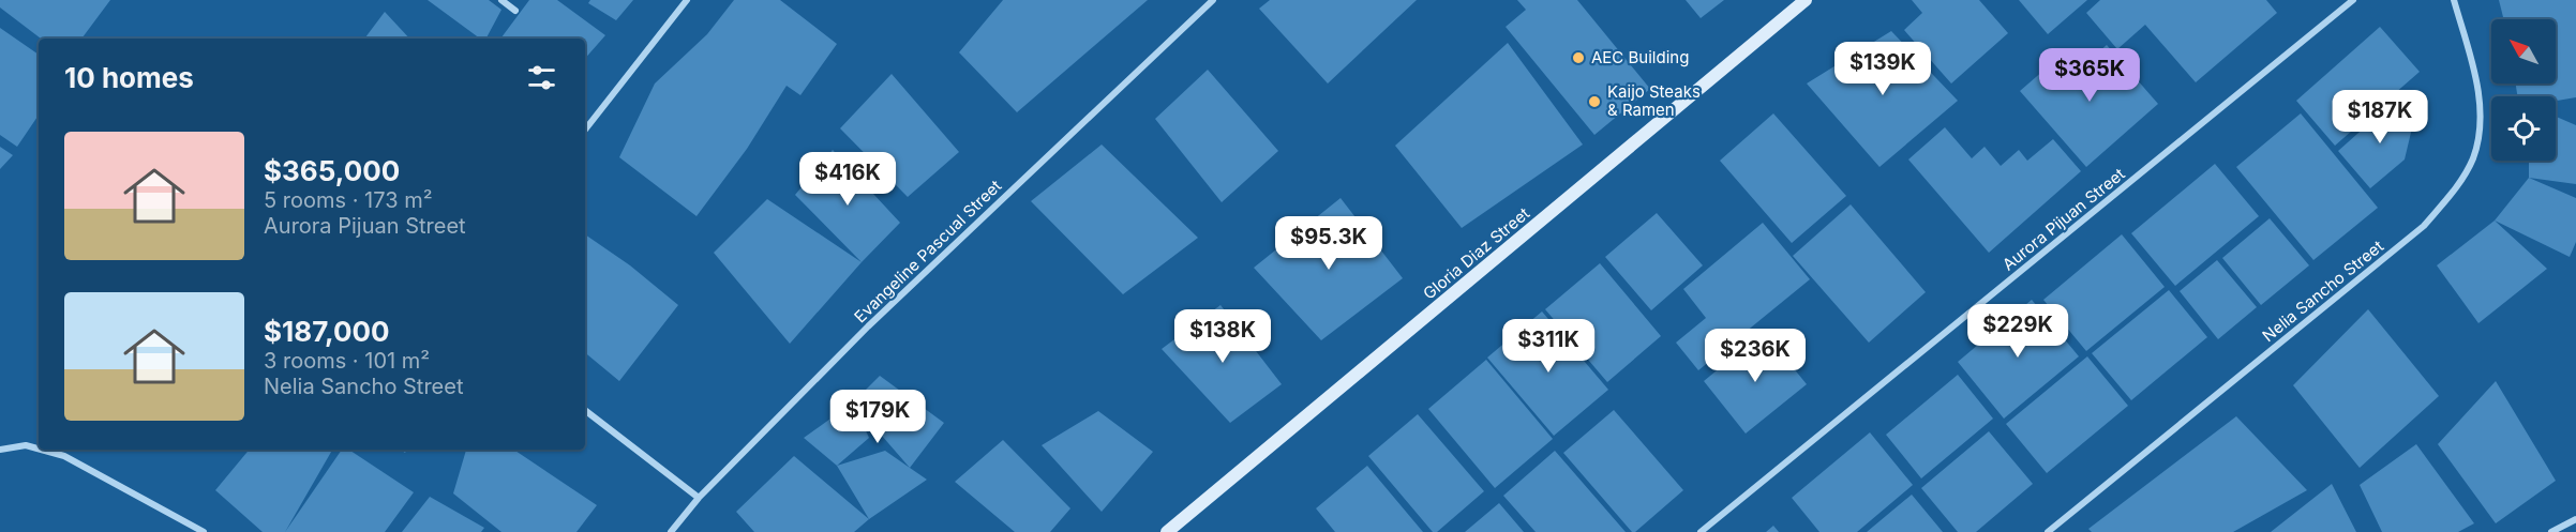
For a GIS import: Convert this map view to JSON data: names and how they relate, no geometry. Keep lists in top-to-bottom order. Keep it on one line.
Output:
{"streets":{"street":["Aurora Pijuan Street","Evangeline Pascual Street","Gloria Diaz Street","Nelia Sancho Street"]},"places":["AEC Building","Kaijo Steaks & Ramen"],"north":"top left","page":{"heading":"10 homes","price":["$139K","$365K","$187K","$416K","$95.3K","$229K","$138K","$311K","$236K","$179K"],"list":[{"name":"$365,000","note":"5 rooms · 173 m² · Aurora Pijuan Street"},{"name":"$187,000","note":"3 rooms · 101 m² · Nelia Sancho Street"}]}}
